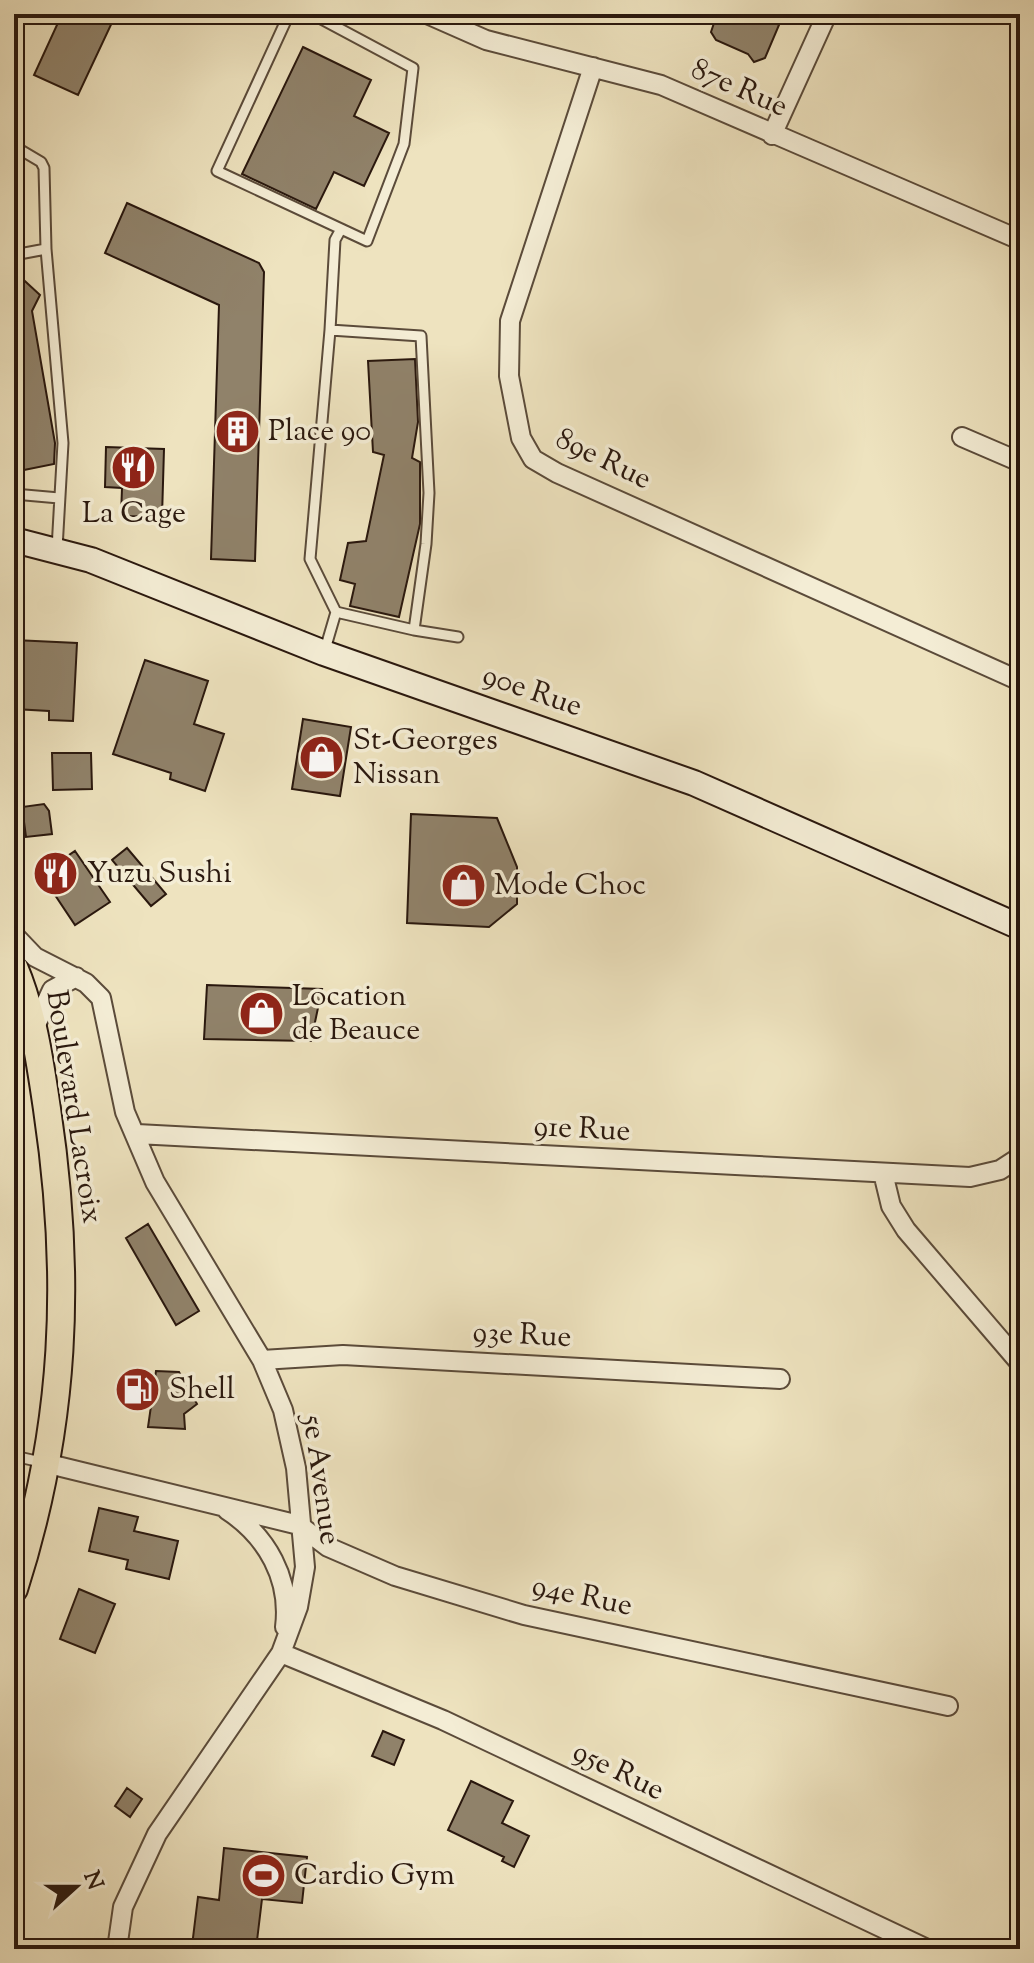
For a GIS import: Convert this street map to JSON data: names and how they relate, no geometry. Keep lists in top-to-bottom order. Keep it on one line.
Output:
{"streets":{"main road":["Boulevard Lacroix"],"street":["87e Rue","89e Rue","90e Rue","91e Rue","93e Rue","5e Avenue","94e Rue","95e Rue"]},"crossings":[["87e Rue","89e Rue"],["Boulevard Lacroix","94e Rue"],["91e Rue","5e Avenue"],["93e Rue","5e Avenue"],["5e Avenue","94e Rue"],["5e Avenue","95e Rue"],["94e Rue","95e Rue"]],"places":{"building":["Place 90"],"restaurant":["La Cage","Yuzu Sushi"],"shop":["St-Georges Nissan","Mode Choc","Location de Beauce"],"fuel station":["Shell"],"sports":["Cardio Gym"]},"north":"right"}
